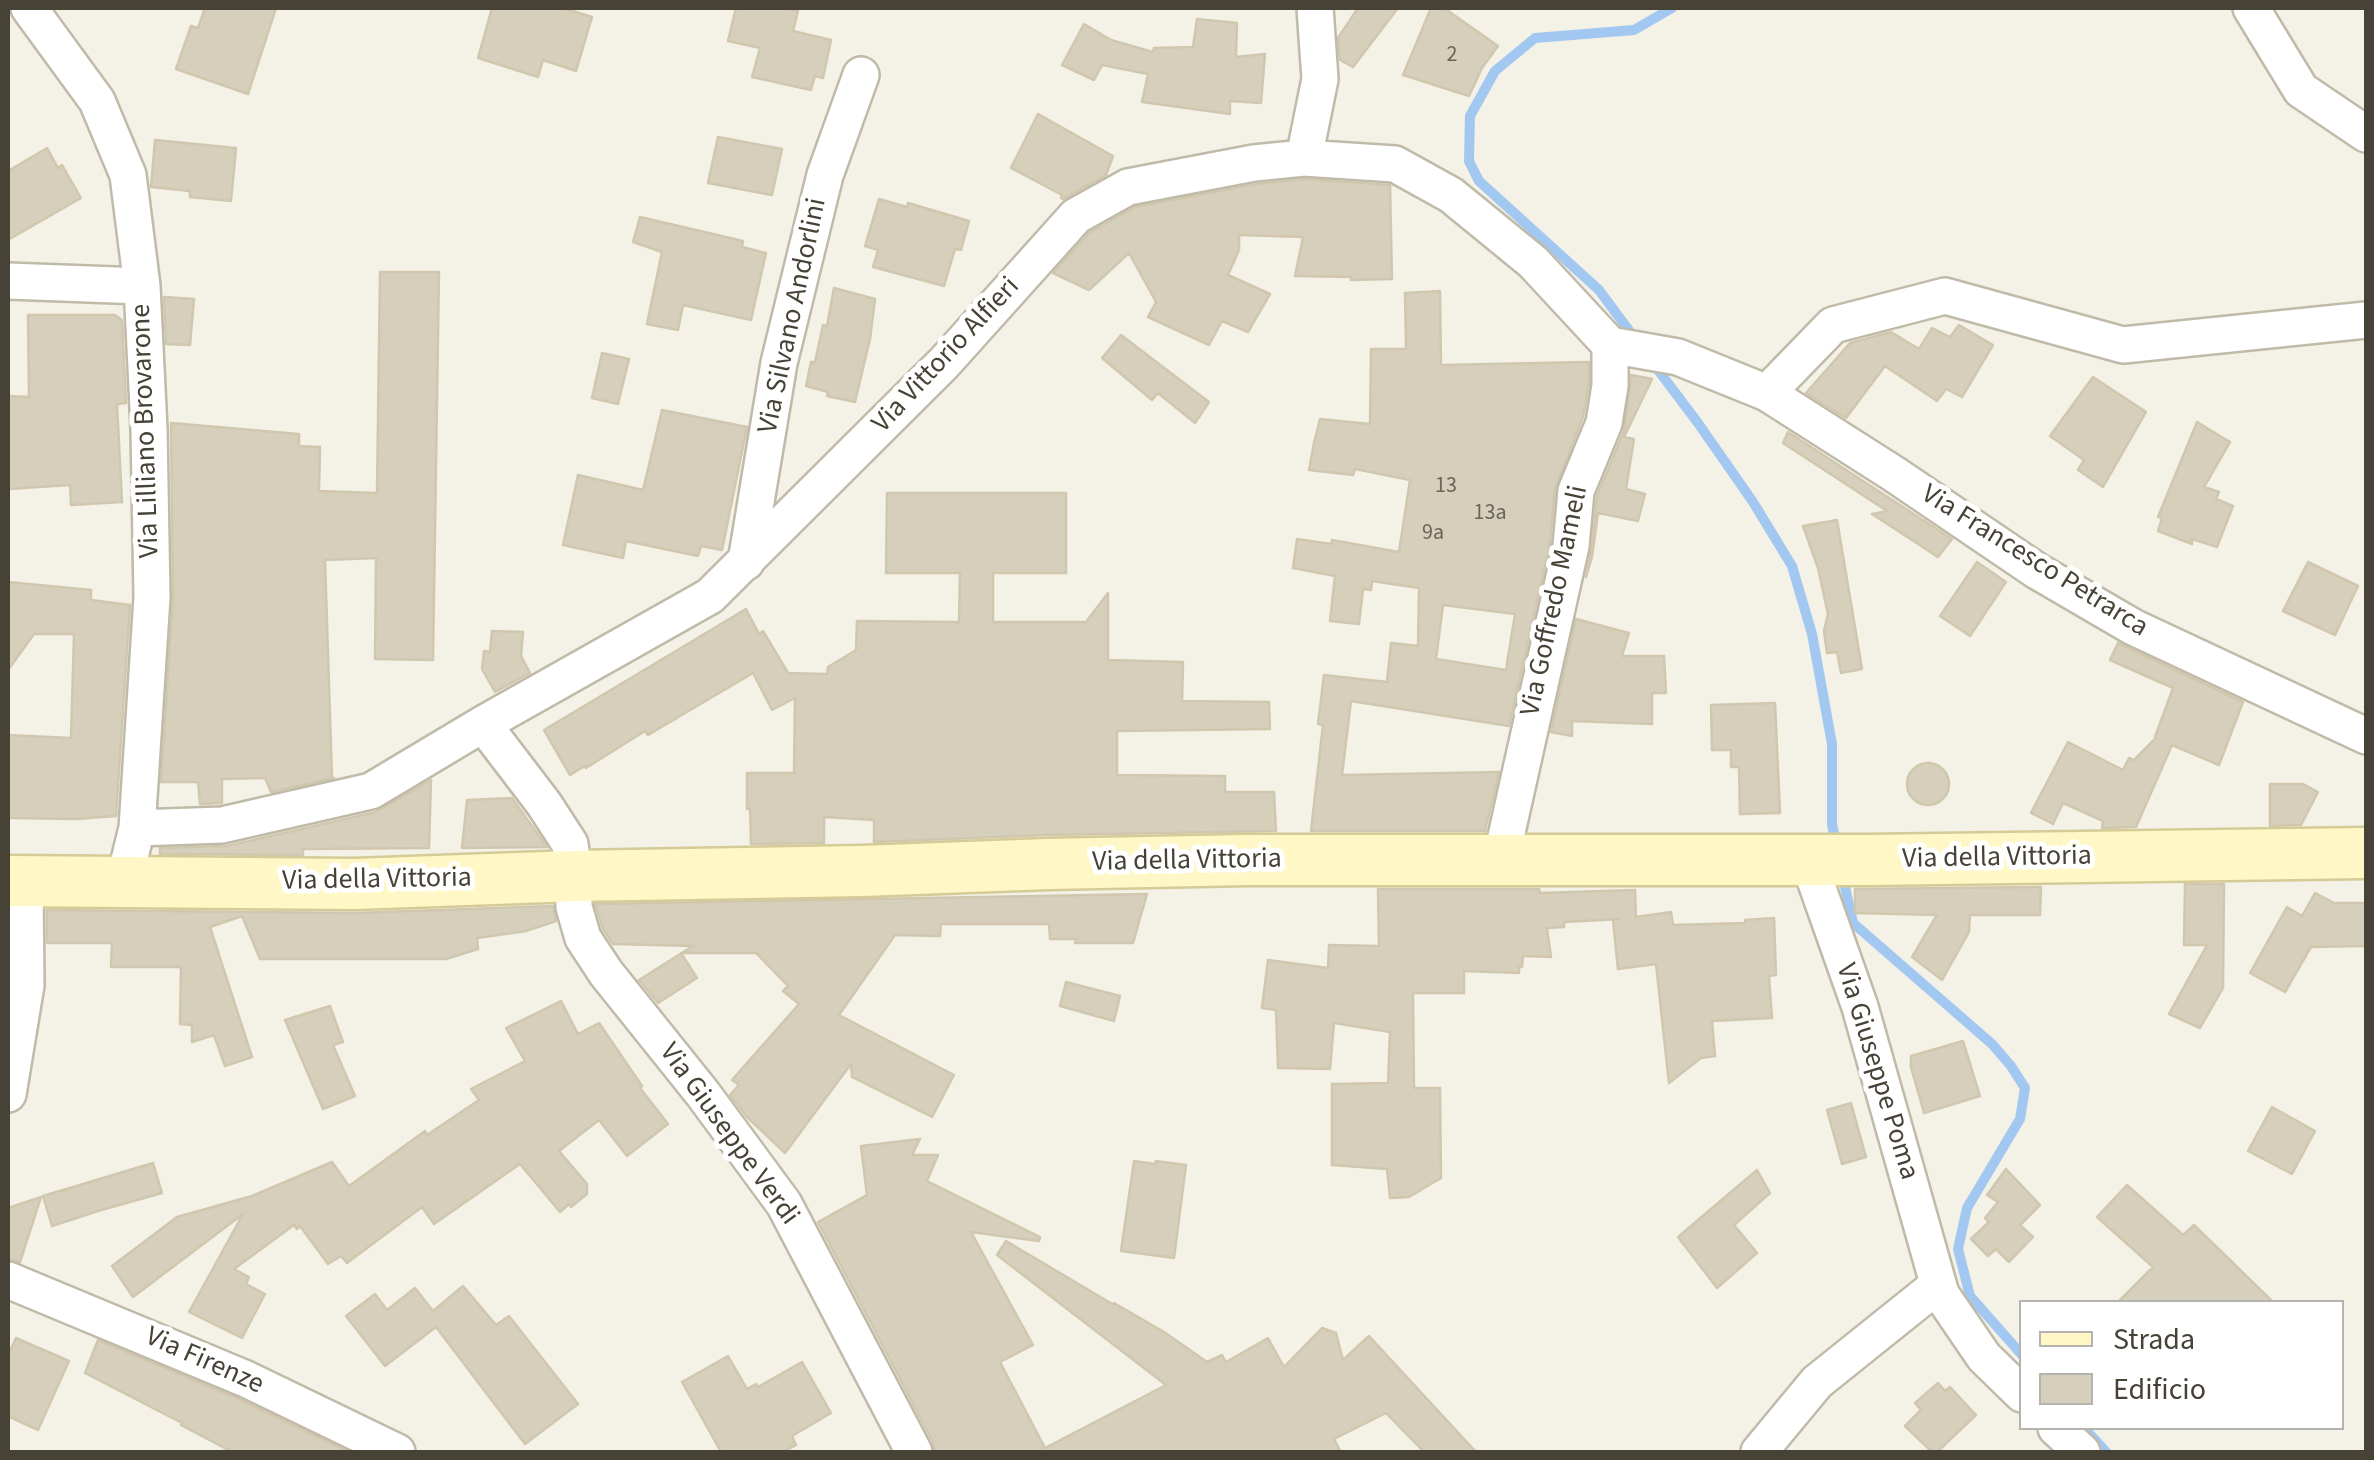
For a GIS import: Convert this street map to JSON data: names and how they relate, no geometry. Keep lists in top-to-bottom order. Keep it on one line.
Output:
{"streets":{"street":["Via Silvano Andorlini","Via Vittorio Alfieri","Via Lilliano Brovarone","Via Francesco Petrarca","Via Goffredo Mameli","Via della Vittoria","Via Giuseppe Poma","Via Giuseppe Verdi","Via Firenze"]},"crossings":[["Via Silvano Andorlini","Via Vittorio Alfieri"],["Via Vittorio Alfieri","Via Lilliano Brovarone"],["Via Vittorio Alfieri","Via Goffredo Mameli"],["Via Vittorio Alfieri","Via Giuseppe Verdi"],["Via Lilliano Brovarone","Via della Vittoria"],["Via Goffredo Mameli","Via della Vittoria"],["Via della Vittoria","Via Giuseppe Poma"],["Via della Vittoria","Via Giuseppe Verdi"]],"house_numbers":["2","13","13a","9a"],"legend":["Strada","Edificio"]}
